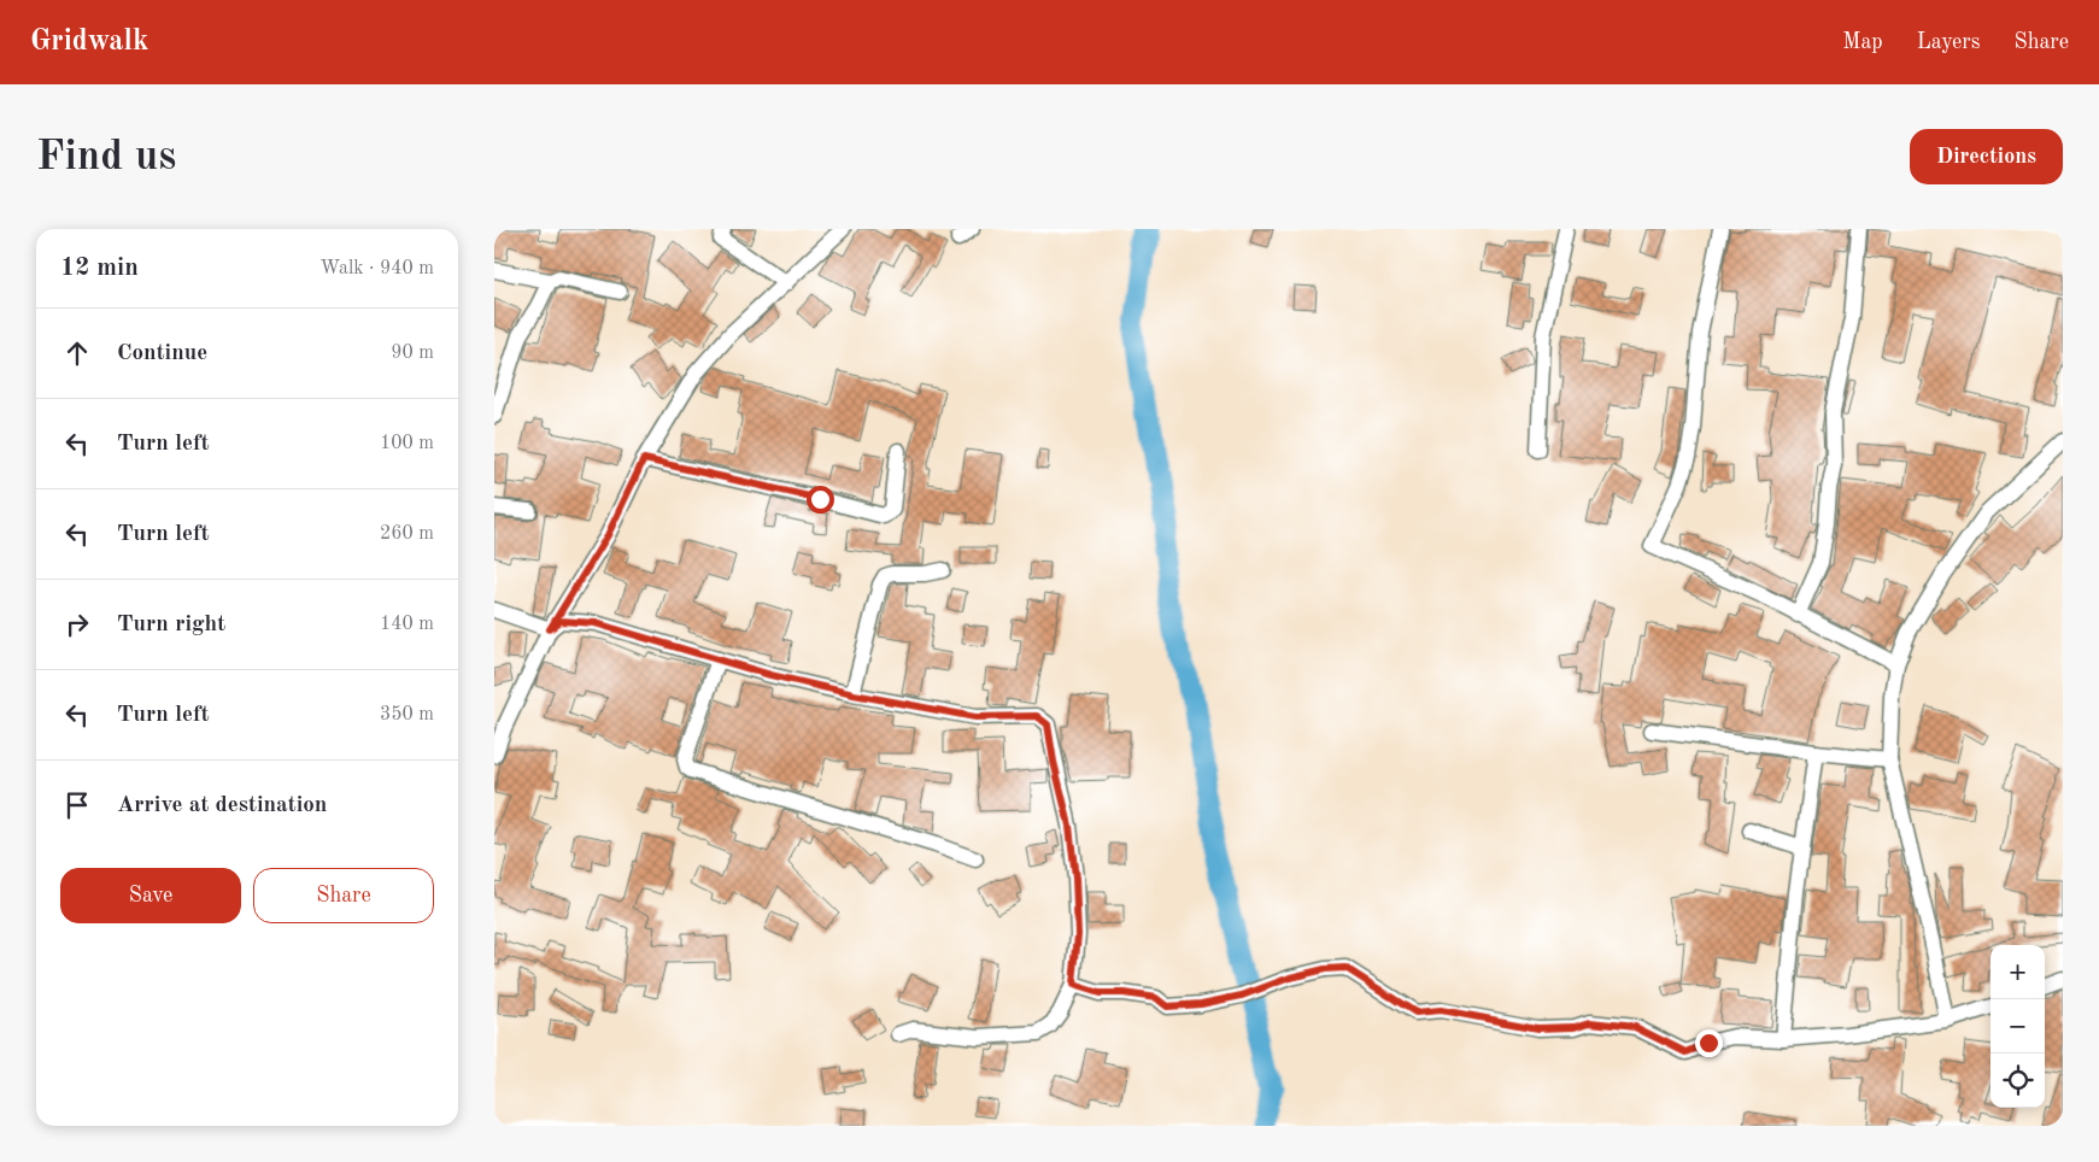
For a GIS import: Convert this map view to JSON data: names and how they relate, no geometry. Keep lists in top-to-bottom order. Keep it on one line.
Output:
{"page":{"header":"Gridwalk","nav":["Map","Layers","Share"],"buttons":["Directions",["Save","Share"]],"title":"Find us","heading":["12 min","Walk · 940 m"],"list":[["Continue","90 m"],["Turn left","100 m"],["Turn left","260 m"],["Turn right","140 m"],["Turn left","350 m"],"Arrive at destination"],"map_buttons":["+","−"]}}
